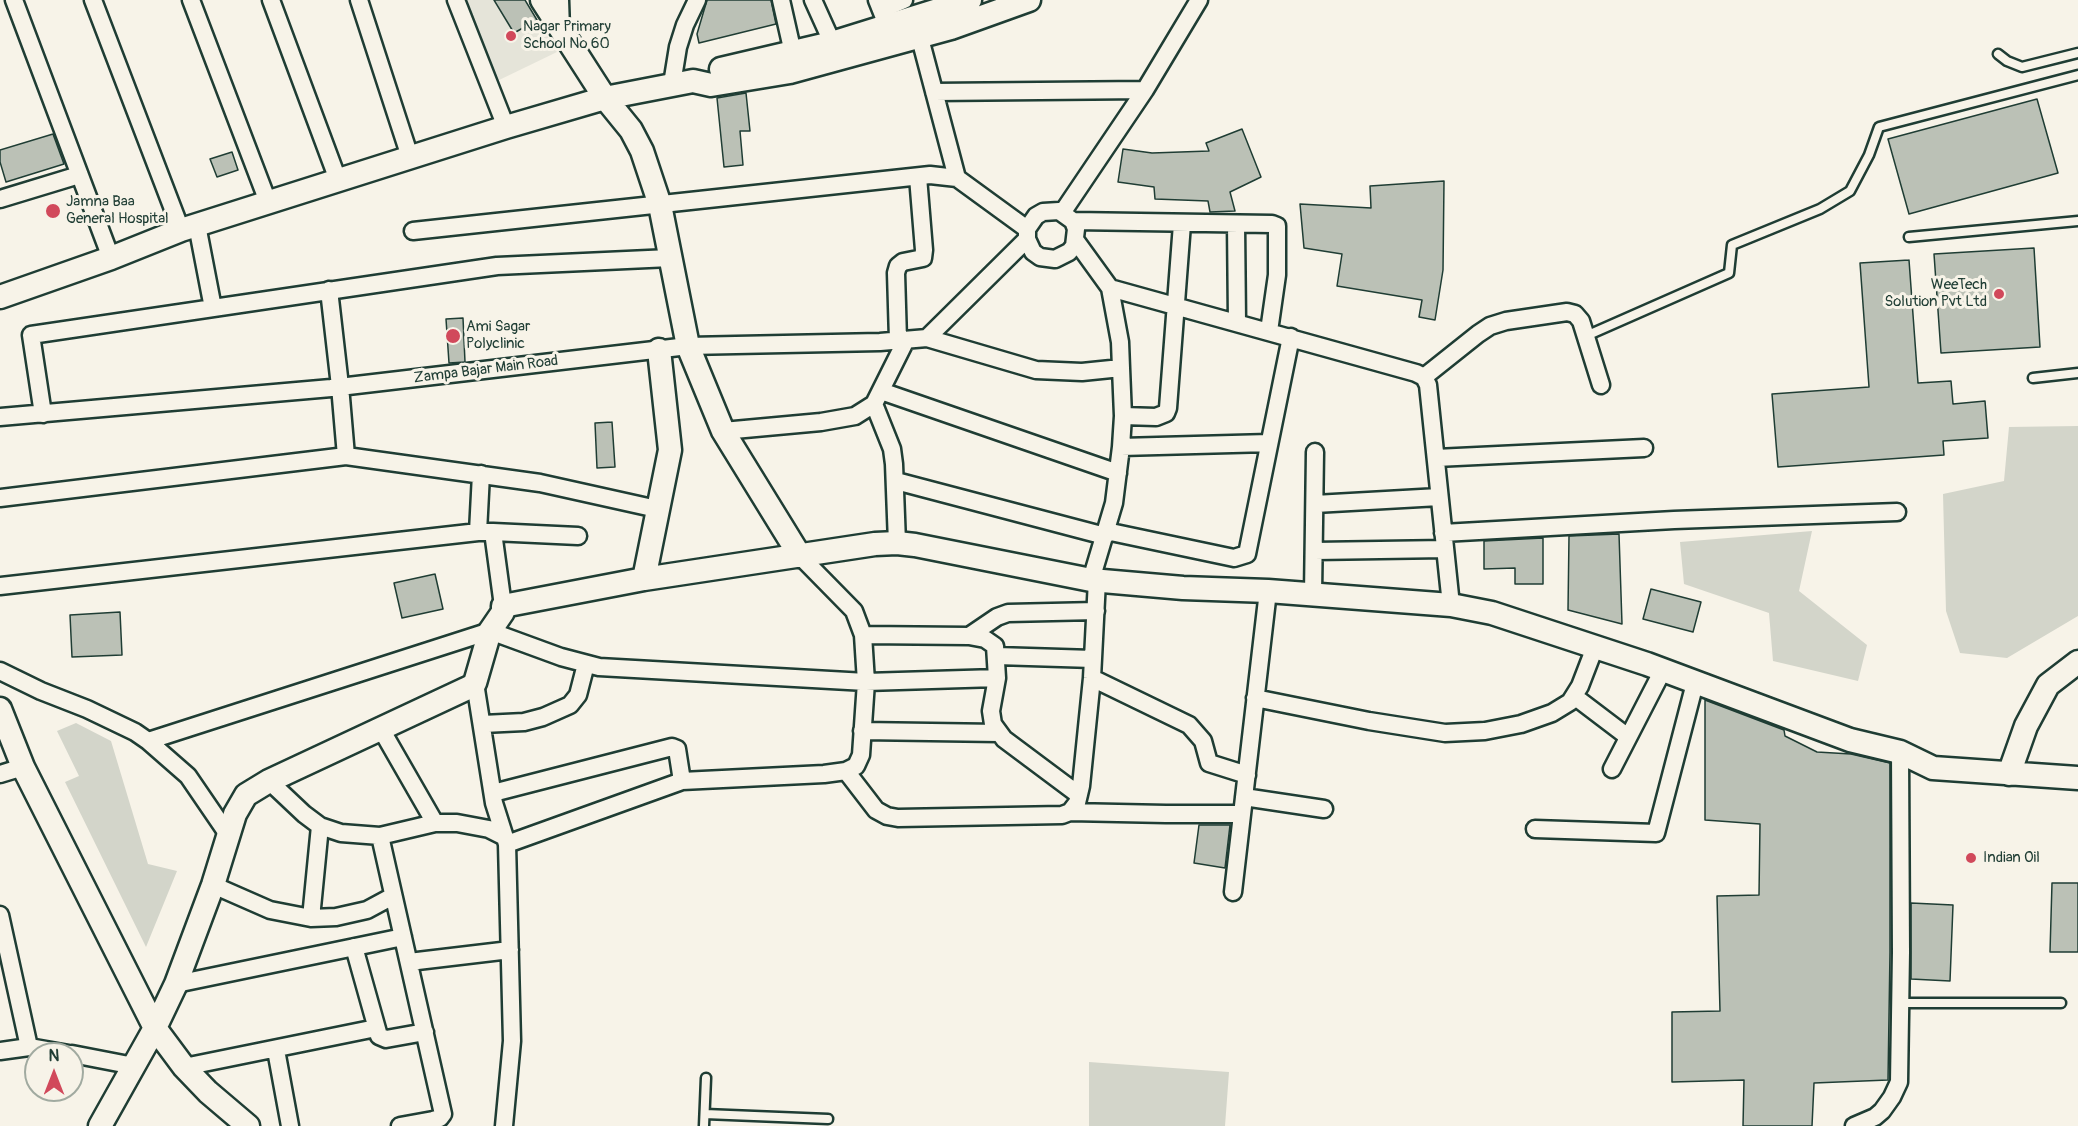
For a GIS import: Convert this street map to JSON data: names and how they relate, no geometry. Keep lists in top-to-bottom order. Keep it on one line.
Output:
{"streets":{"street":["Zampa Bajar Main Road"]},"places":["Nagar Primary School No 60","Jamna Baa General Hospital","WeeTech Solution Pvt Ltd","Ami Sagar Polyclinic","Indian Oil"],"north":"top"}
